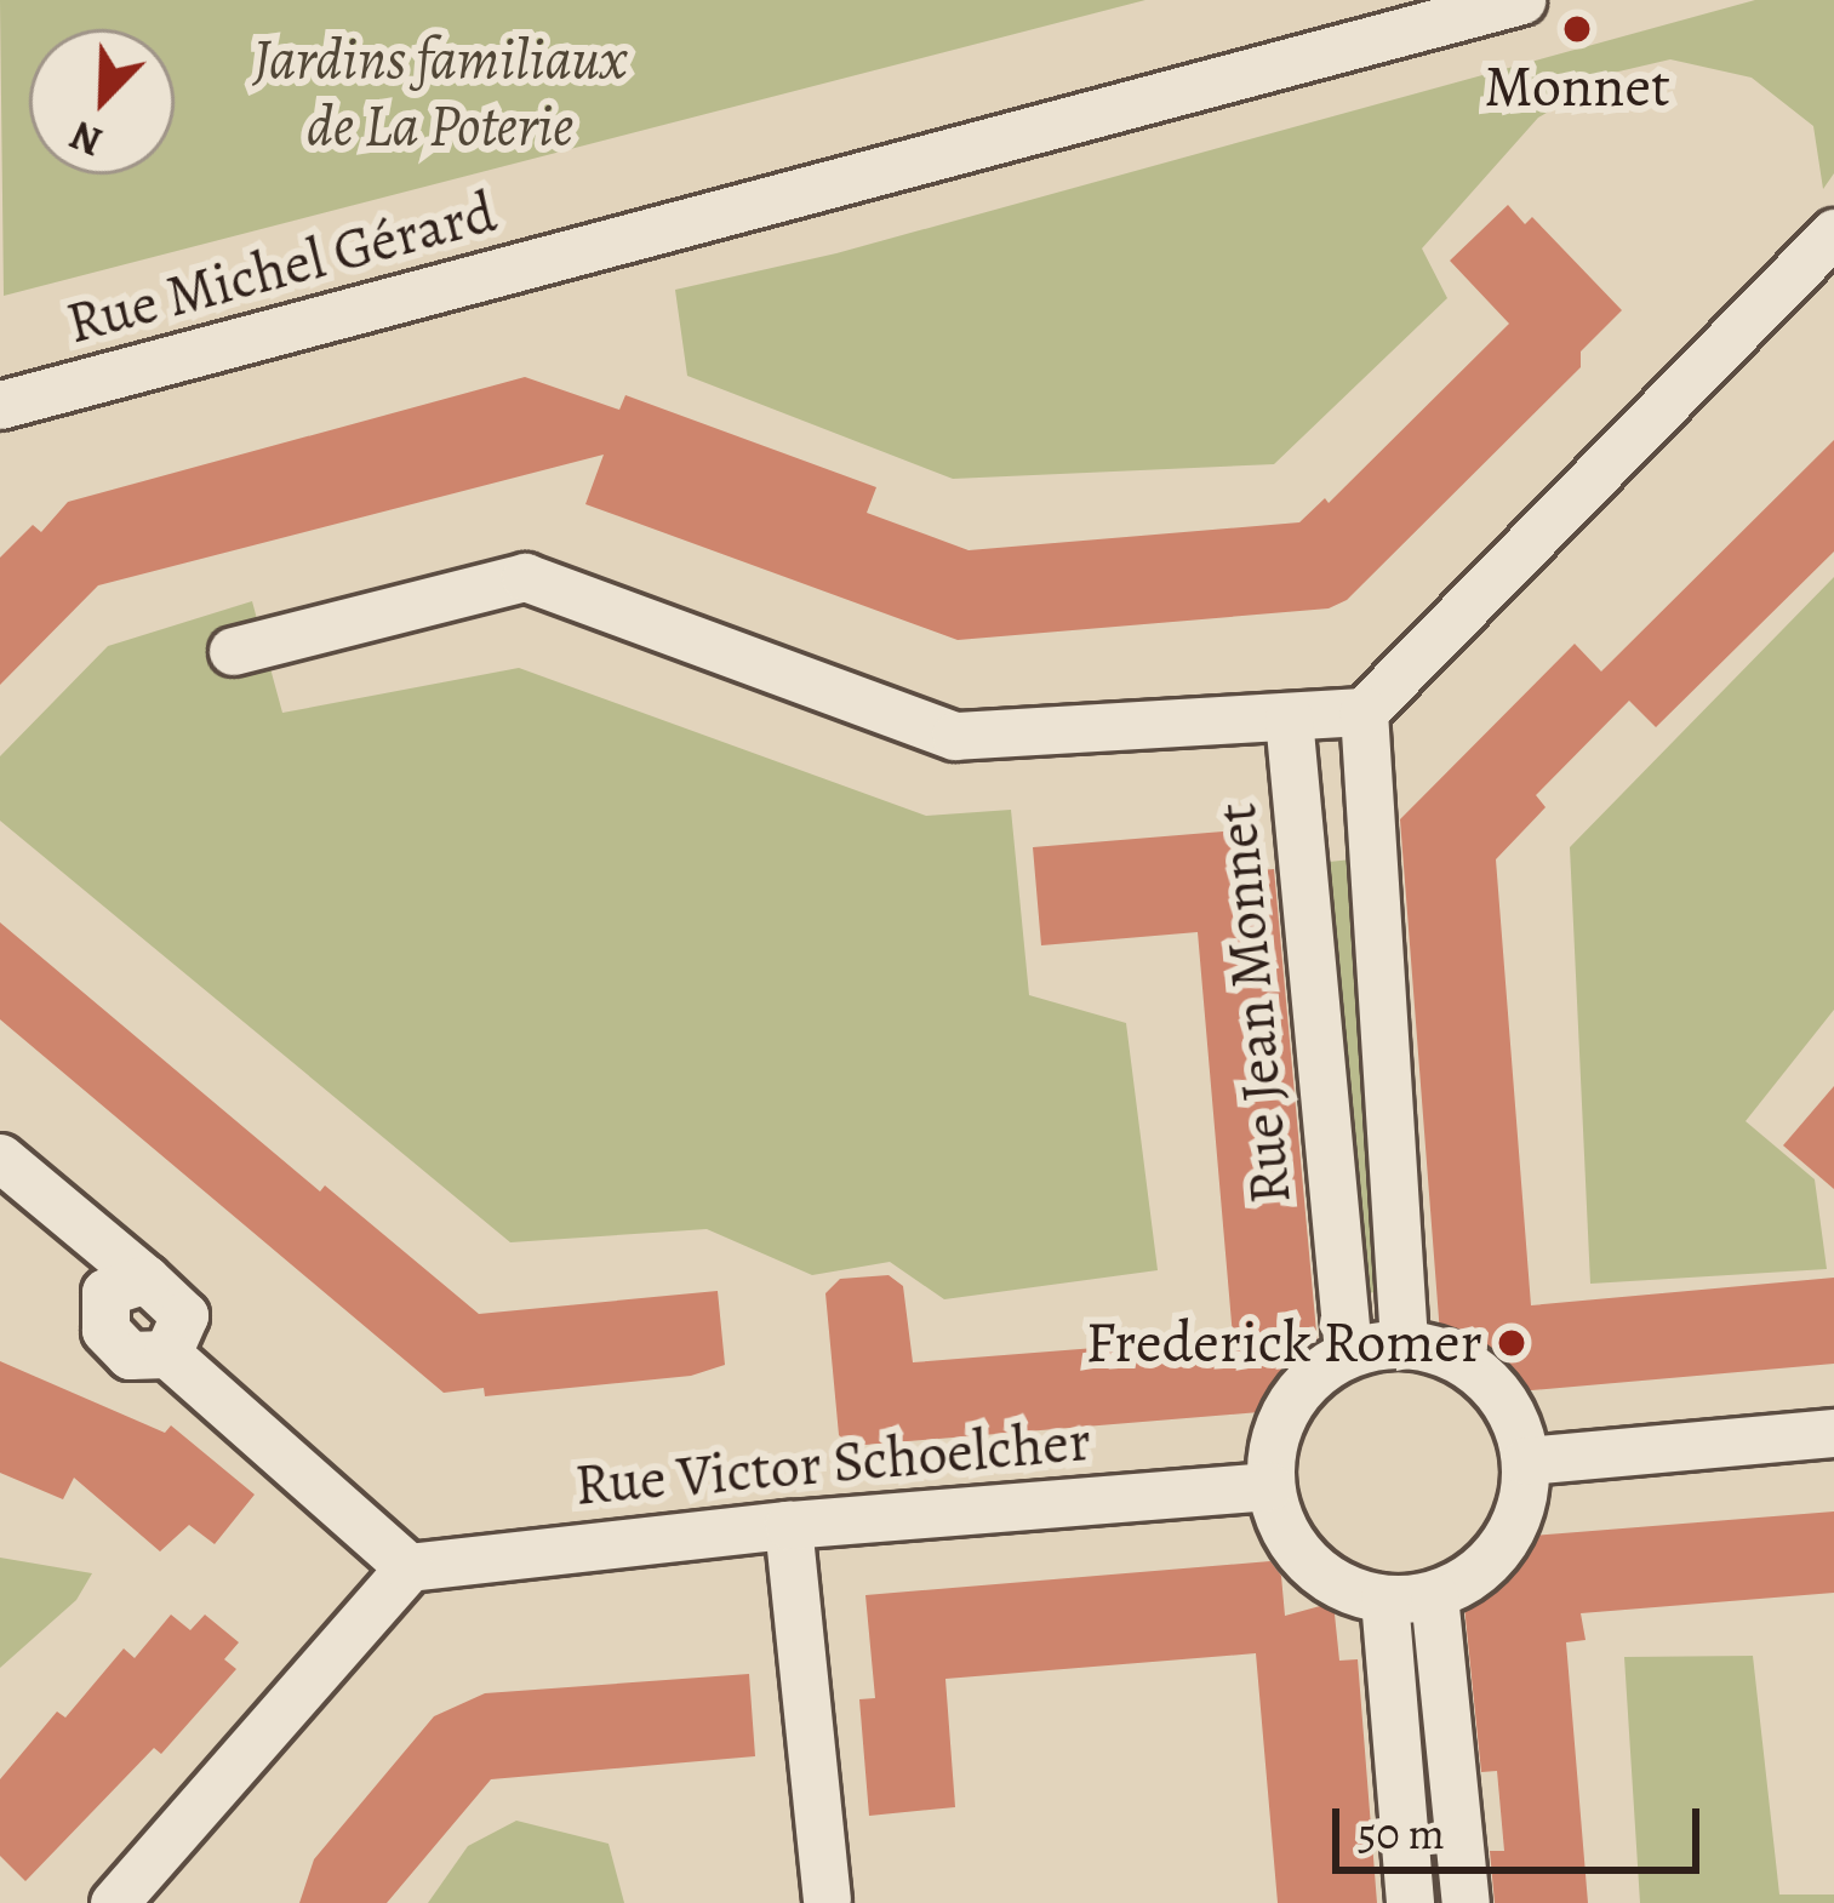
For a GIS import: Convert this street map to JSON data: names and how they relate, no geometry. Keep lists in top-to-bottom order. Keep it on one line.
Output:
{"streets":{"street":["Rue Michel Gérard","Rue Jean Monnet","Rue Victor Schoelcher"]},"crossings":[["Rue Jean Monnet","Rue Victor Schoelcher"]],"parks":["Jardins familiaux de La Poterie"],"places":["Monnet","Frederick Romer"],"scale_bar":"50 m","north":"bottom left"}
